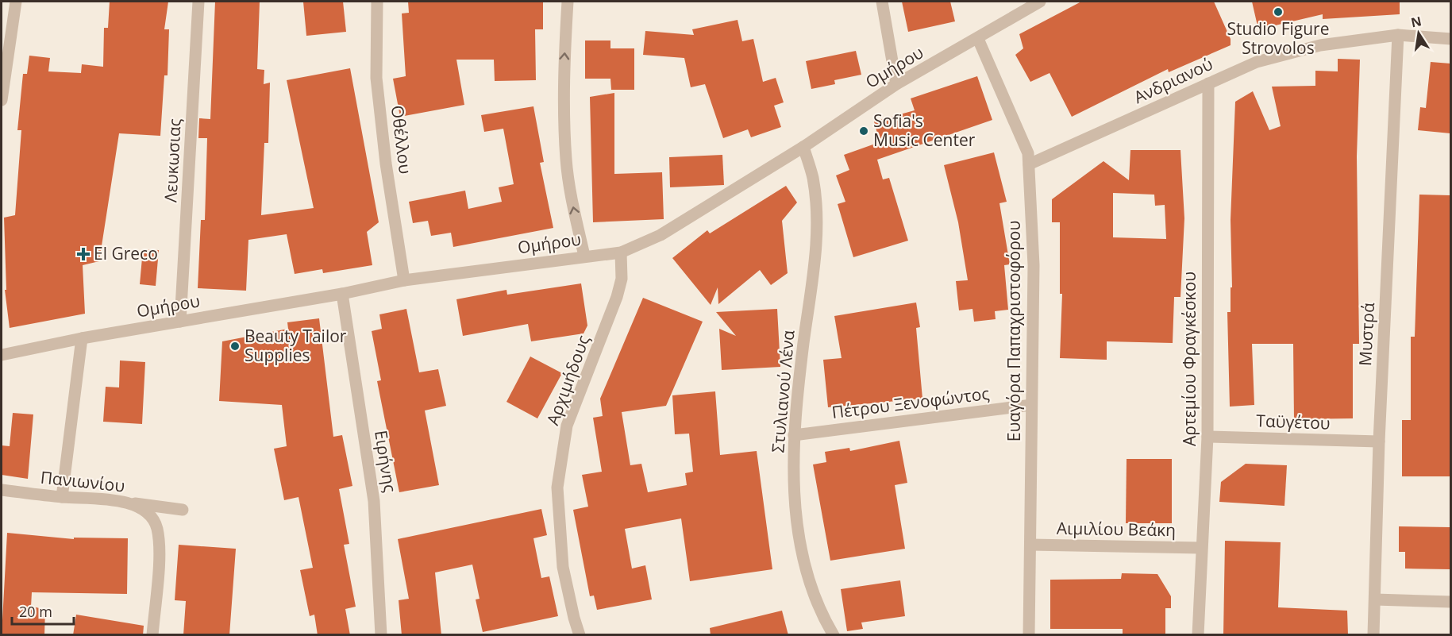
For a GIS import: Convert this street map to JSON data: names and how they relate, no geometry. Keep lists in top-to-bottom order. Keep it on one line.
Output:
{"streets":{"street":["Ομήρου","Ανδριανού","Οθέλλου","Λευκωσιας","Ευαγόρα Παπαχριστοφόρου","Μυστρά","Αρτεμίου Φραγκέσκου","Αρχιμήδους","Στυλιανού Λένα","Πέτρου Ξενοφώντος","Ταϋγέτου","Ειρήνης","Πανιωνίου","Αιμιλίου Βεάκη"]},"crossings":[["Ομήρου","Οθέλλου"],["Ομήρου","Λευκωσιας"],["Ομήρου","Ευαγόρα Παπαχριστοφόρου"],["Ομήρου","Αρχιμήδους"],["Ομήρου","Στυλιανού Λένα"],["Ομήρου","Ειρήνης"],["Ανδριανού","Ευαγόρα Παπαχριστοφόρου"],["Ανδριανού","Μυστρά"],["Ανδριανού","Αρτεμίου Φραγκέσκου"],["Ευαγόρα Παπαχριστοφόρου","Πέτρου Ξενοφώντος"],["Ευαγόρα Παπαχριστοφόρου","Αιμιλίου Βεάκη"],["Μυστρά","Ταϋγέτου"],["Αρτεμίου Φραγκέσκου","Ταϋγέτου"],["Αρτεμίου Φραγκέσκου","Αιμιλίου Βεάκη"],["Στυλιανού Λένα","Πέτρου Ξενοφώντος"]],"places":{"other":["Studio Figure Strovolos","Sofia's Music Center","Beauty Tailor Supplies"],"health":["El Greco"]},"scale_bar":"20 m","north":"top"}
